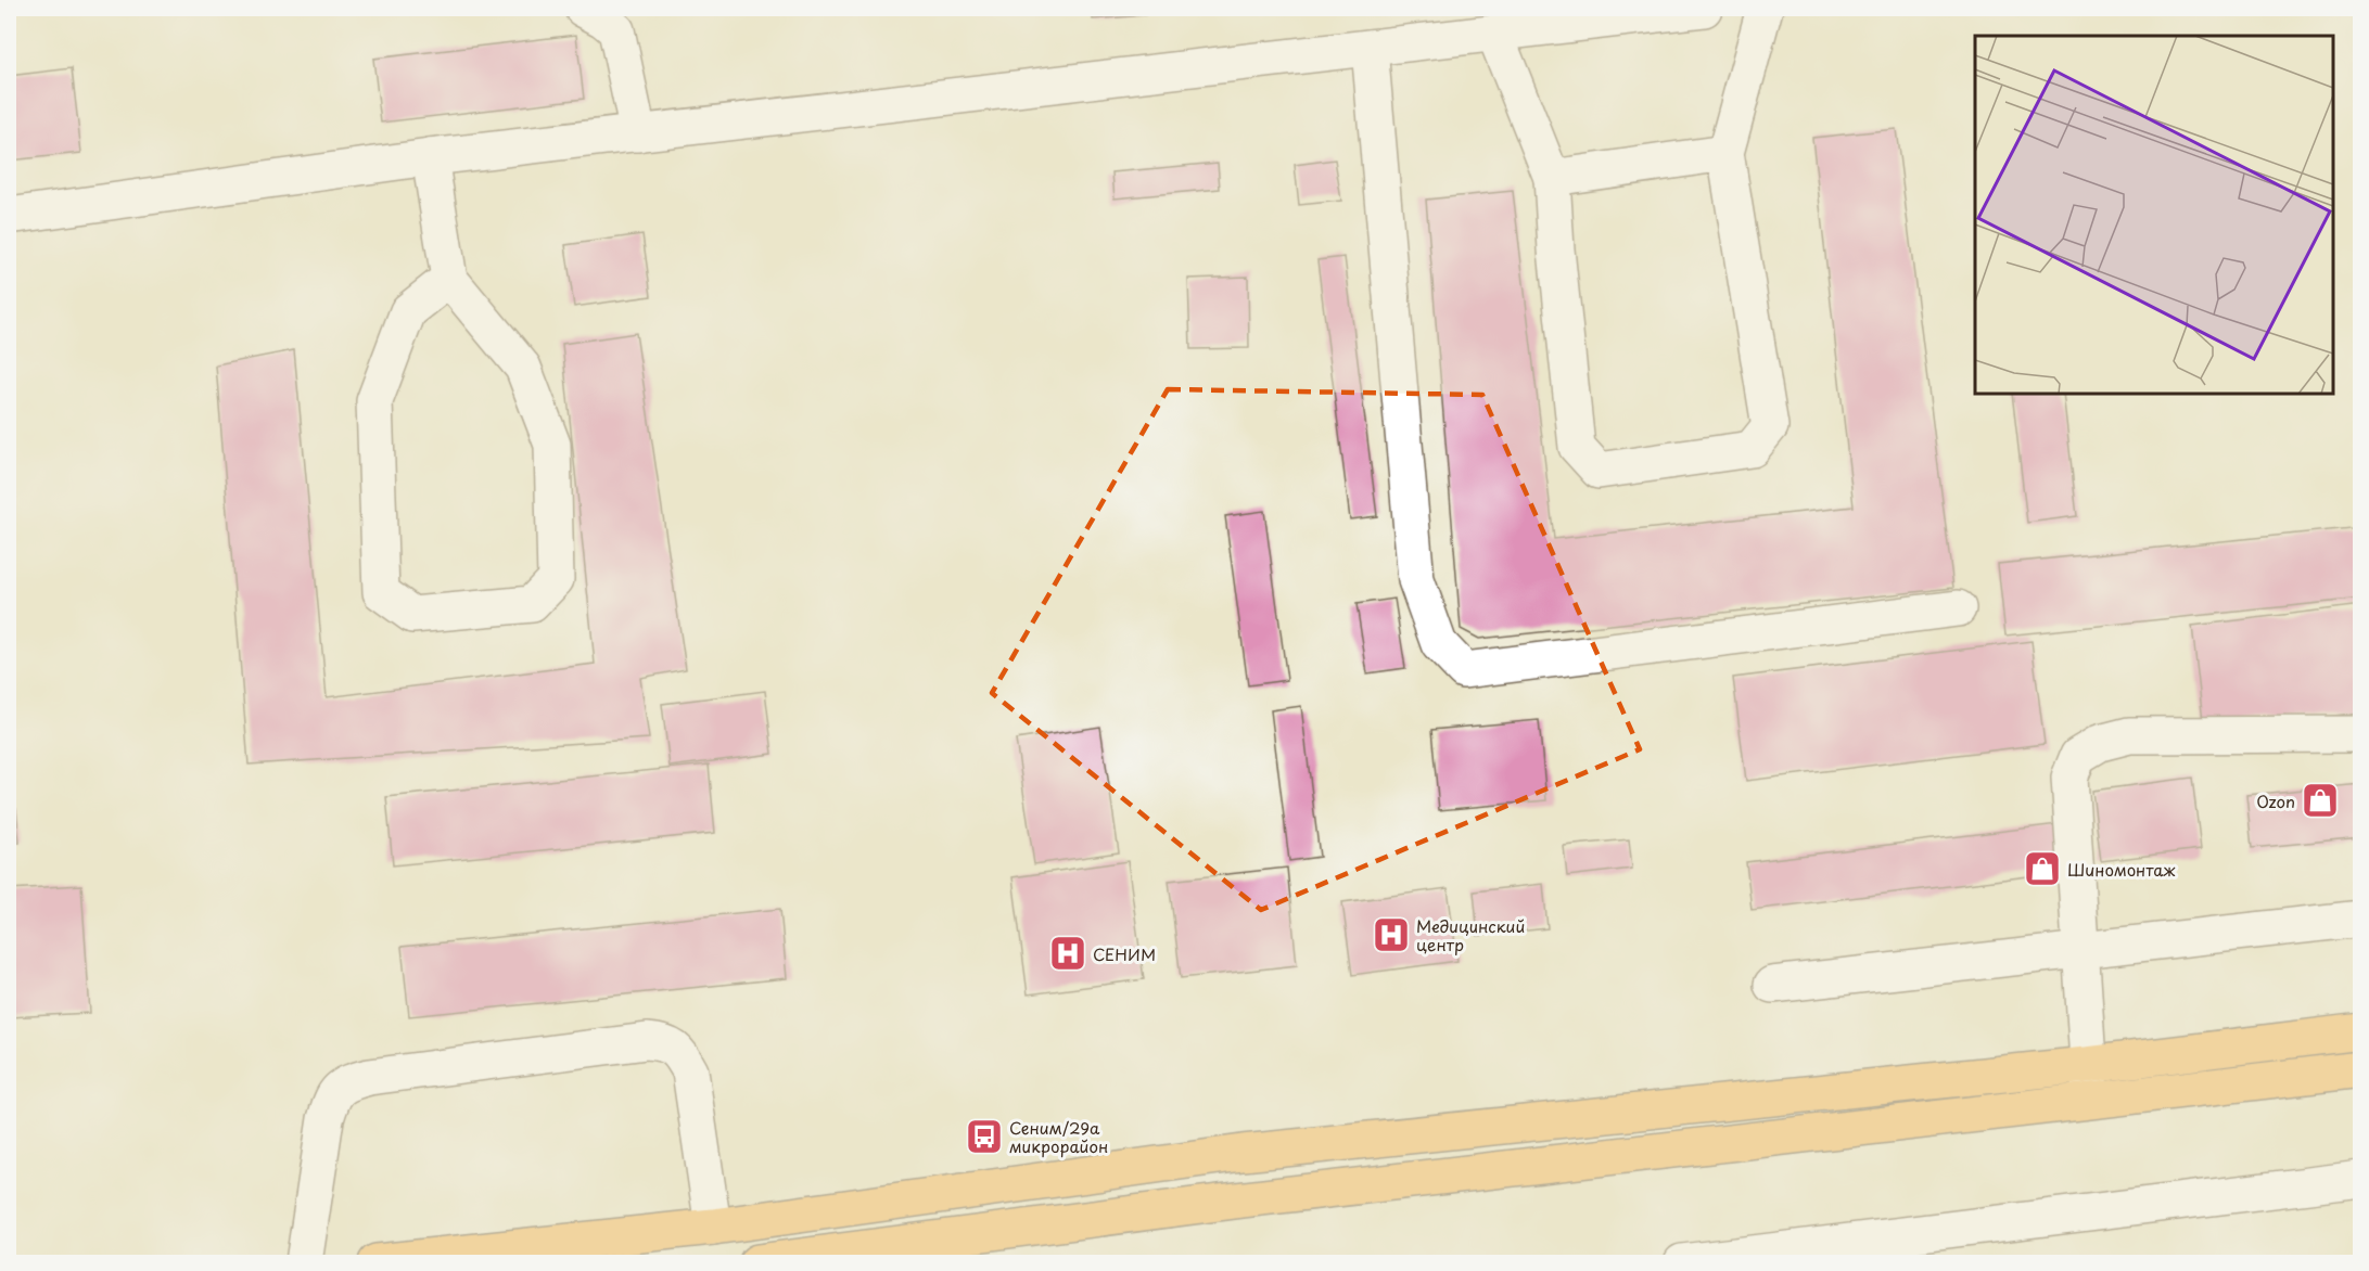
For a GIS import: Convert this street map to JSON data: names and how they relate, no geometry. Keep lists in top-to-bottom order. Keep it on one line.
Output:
{"places":{"shop":["Ozon","Шиномонтаж"],"hospital":["Медицинский центр","СЕНИМ"],"bus stop":["Сеним/29а микрорайон"]}}
